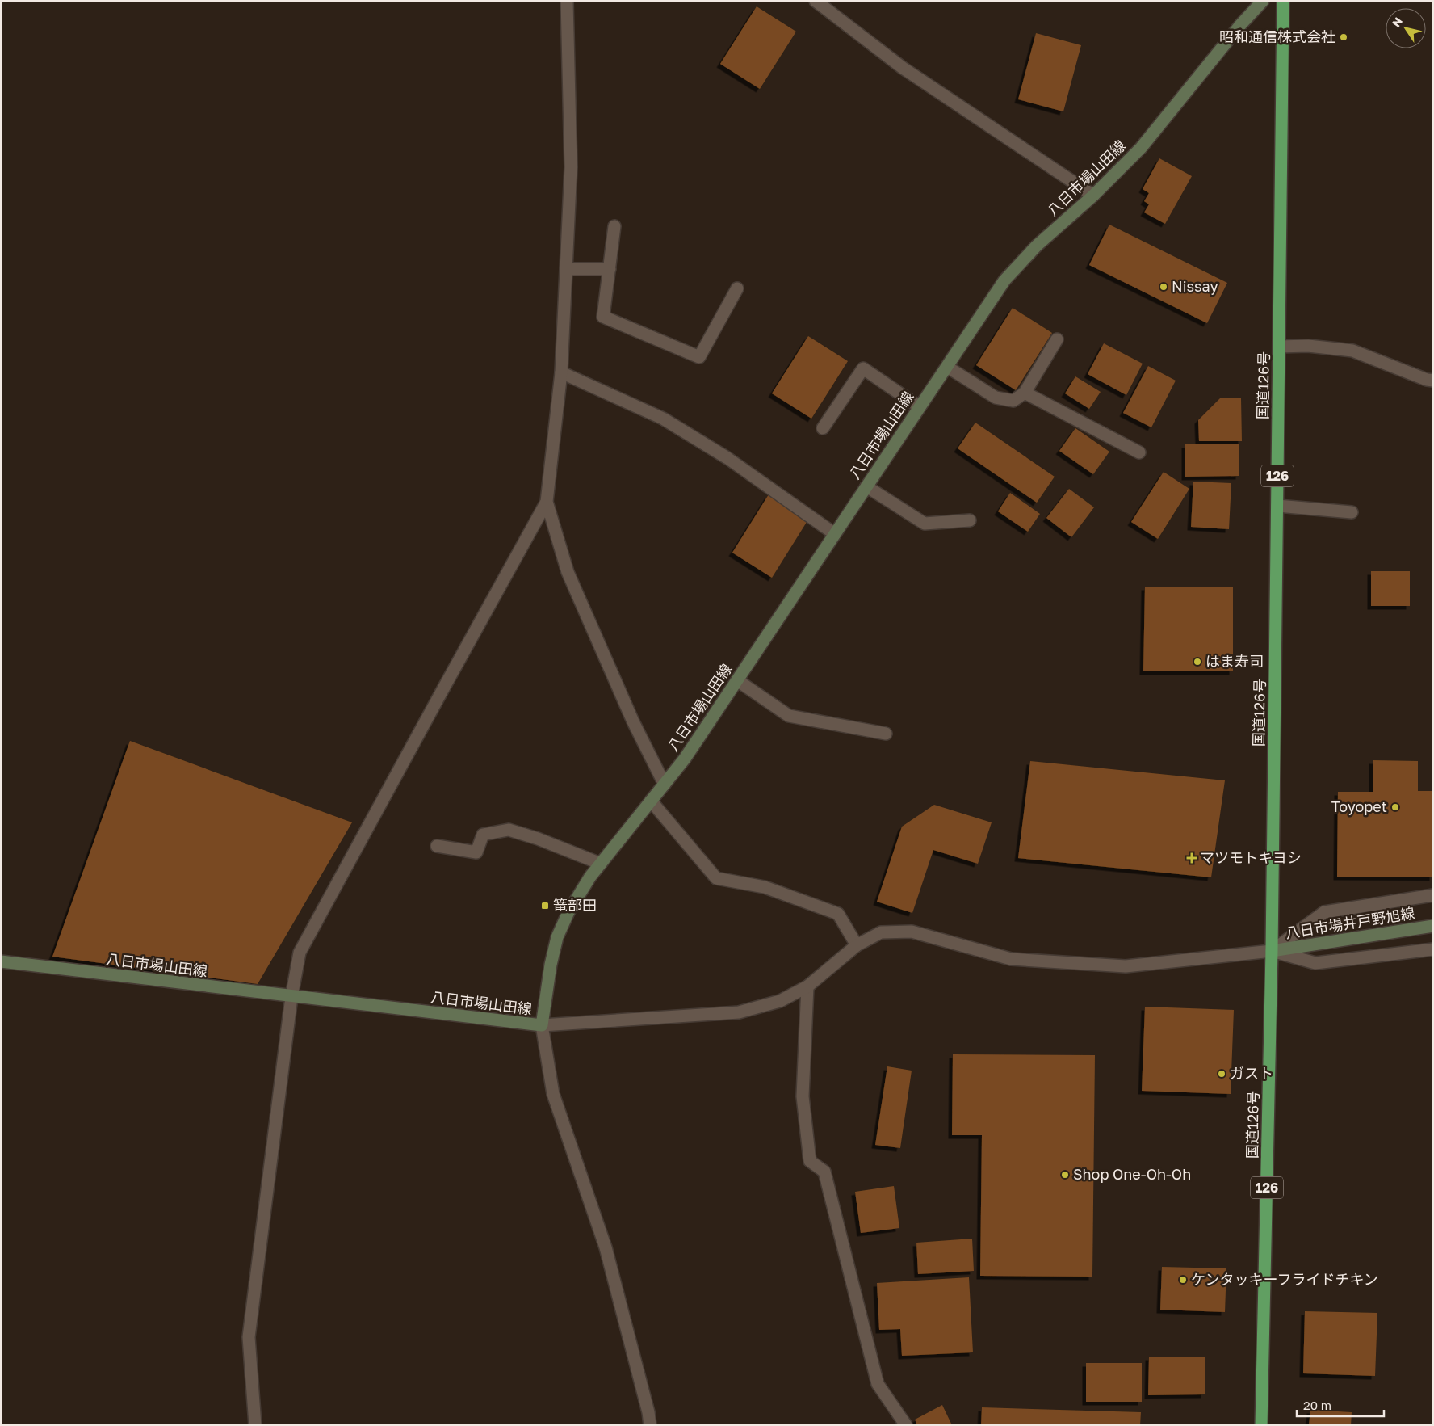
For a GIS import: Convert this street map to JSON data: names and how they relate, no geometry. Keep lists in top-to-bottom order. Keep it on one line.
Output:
{"streets":{"highway":["国道126号","126"],"main road":["八日市場山田線","八日市場井戸野旭線"]},"crossings":[["国道126号","八日市場井戸野旭線"]],"places":{"other":["昭和通信株式会社","Nissay","はま寿司","Toyopet","ガスト","Shop One-Oh-Oh","ケンタッキーフライドチキン"],"health":["マツモトキヨシ"],"transit":["篭部田"]},"scale_bar":"20 m","north":"top left"}
